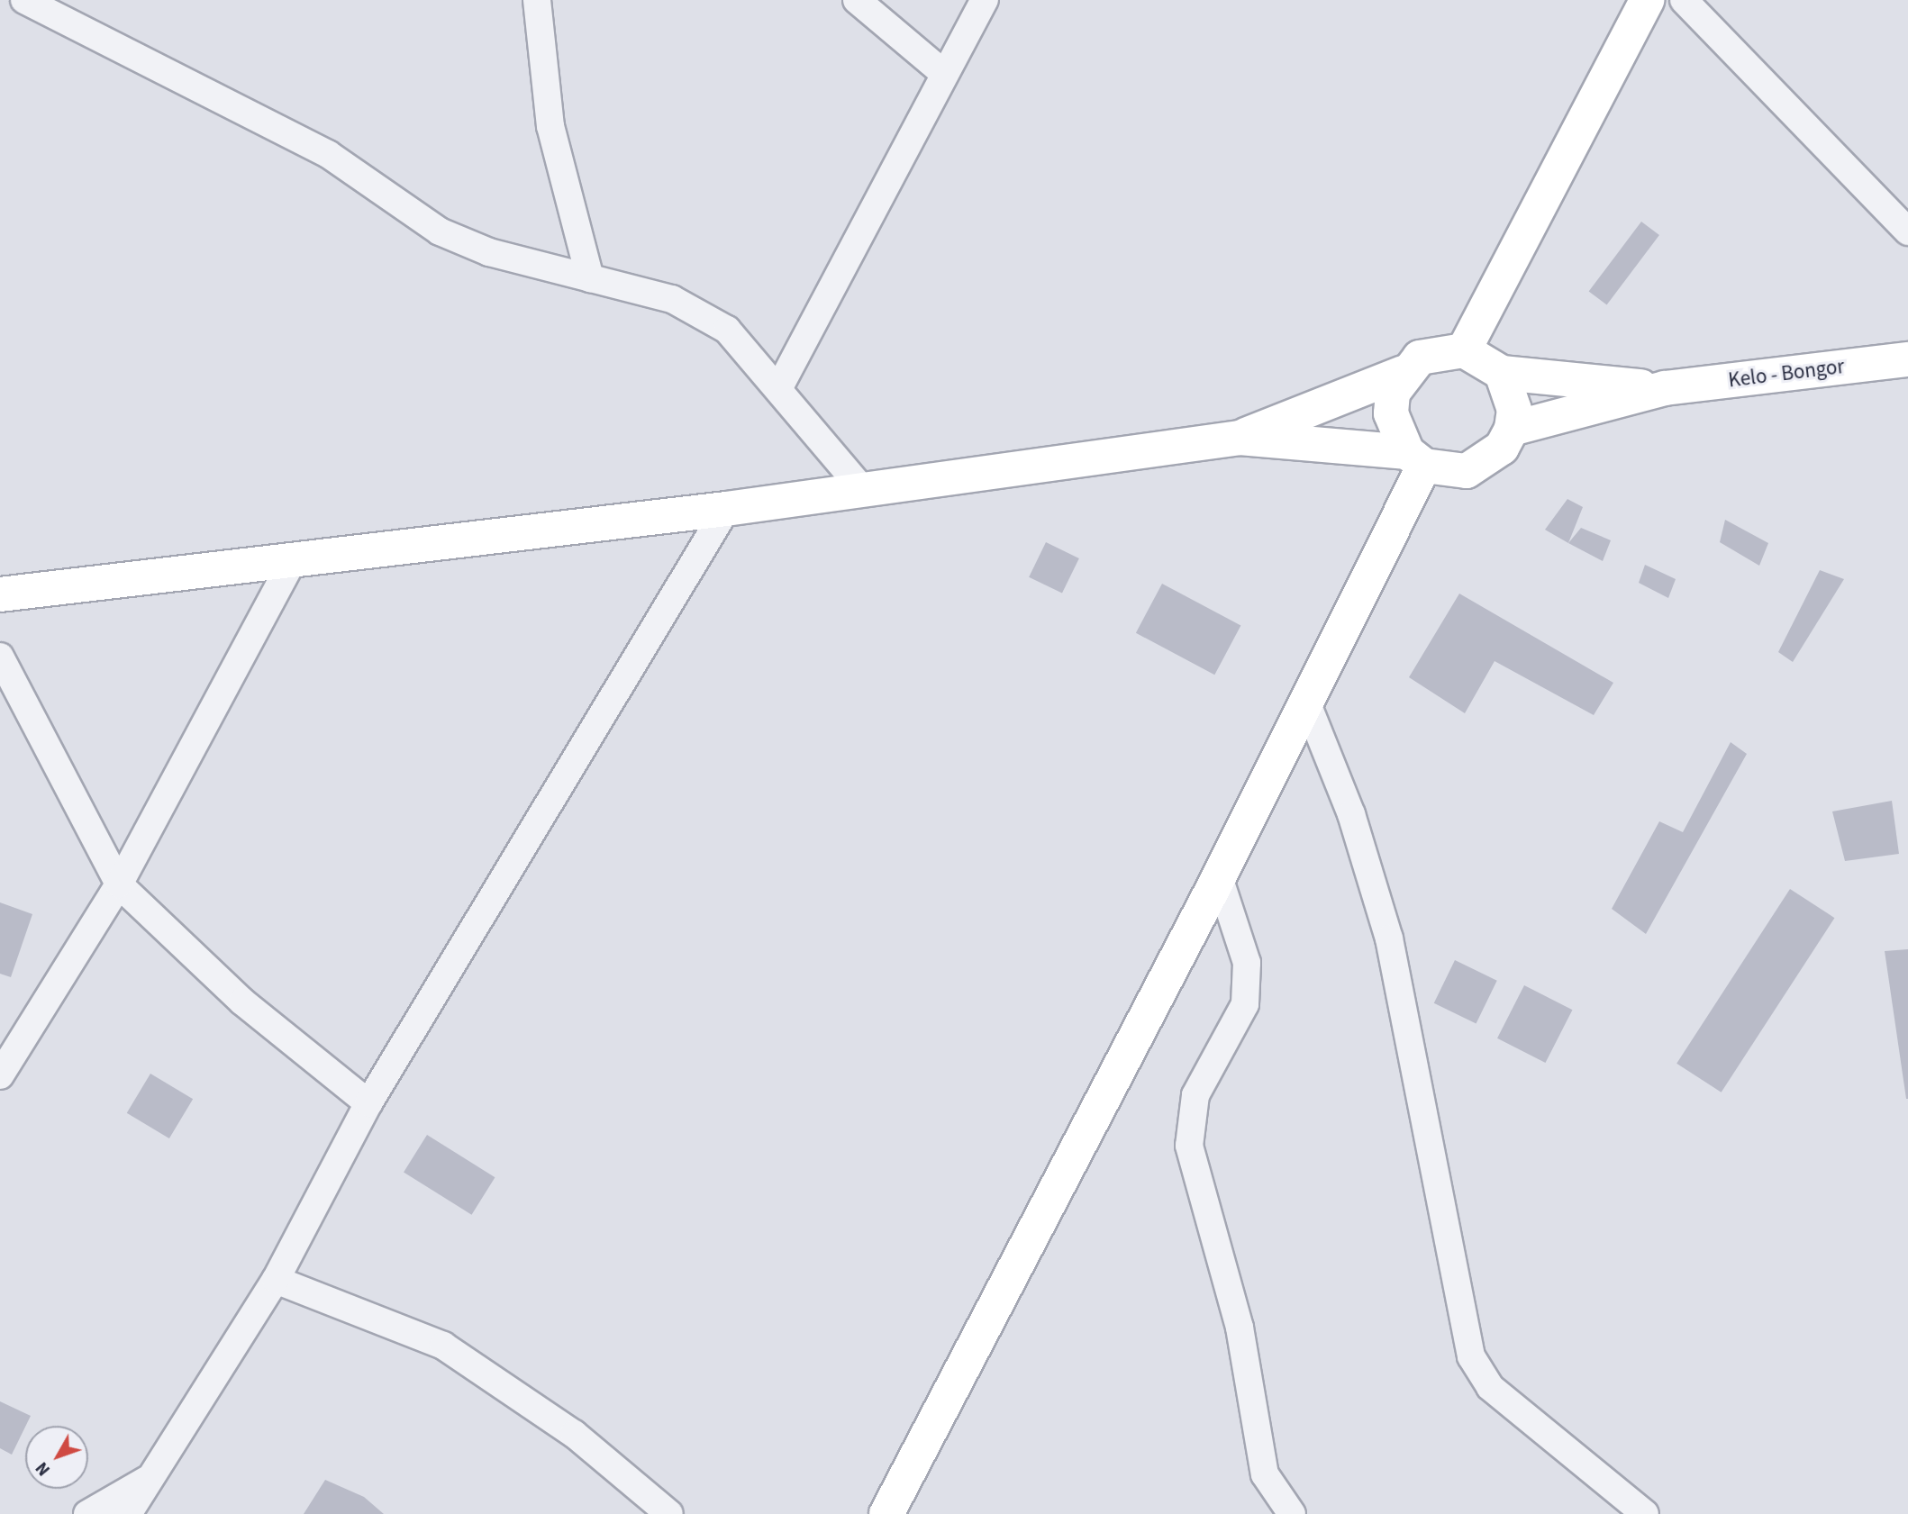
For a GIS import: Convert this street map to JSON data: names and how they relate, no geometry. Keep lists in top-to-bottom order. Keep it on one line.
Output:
{"streets":{"main road":["Kelo - Bongor"]},"north":"bottom left"}
